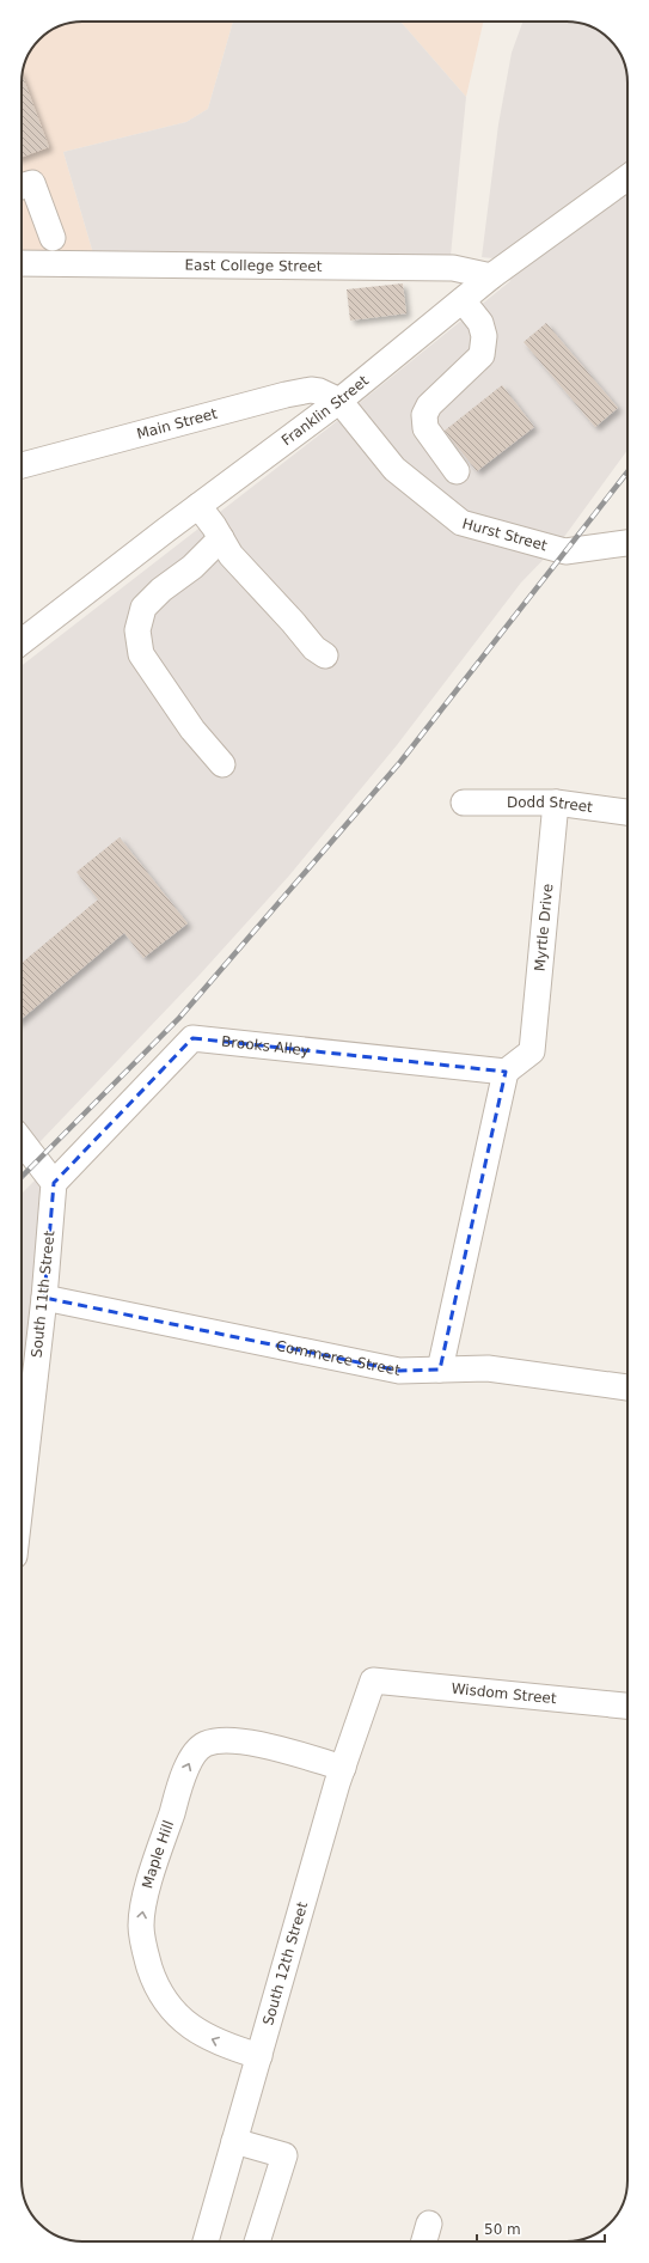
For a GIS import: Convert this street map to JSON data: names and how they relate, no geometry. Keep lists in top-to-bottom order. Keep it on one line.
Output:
{"streets":{"street":["East College Street","Franklin Street","Main Street","Hurst Street","Dodd Street","Myrtle Drive","Brooks Alley","South 11th Street","Commerce Street","Wisdom Street","Maple Hill","South 12th Street"]},"crossings":[["East College Street","Franklin Street"],["Franklin Street","Main Street"],["Franklin Street","Hurst Street"],["Main Street","Hurst Street"],["Dodd Street","Myrtle Drive"],["Myrtle Drive","Brooks Alley"],["Brooks Alley","South 11th Street"],["South 11th Street","Commerce Street"],["Wisdom Street","South 12th Street"],["Maple Hill","South 12th Street"]],"scale_bar":"50 m"}
